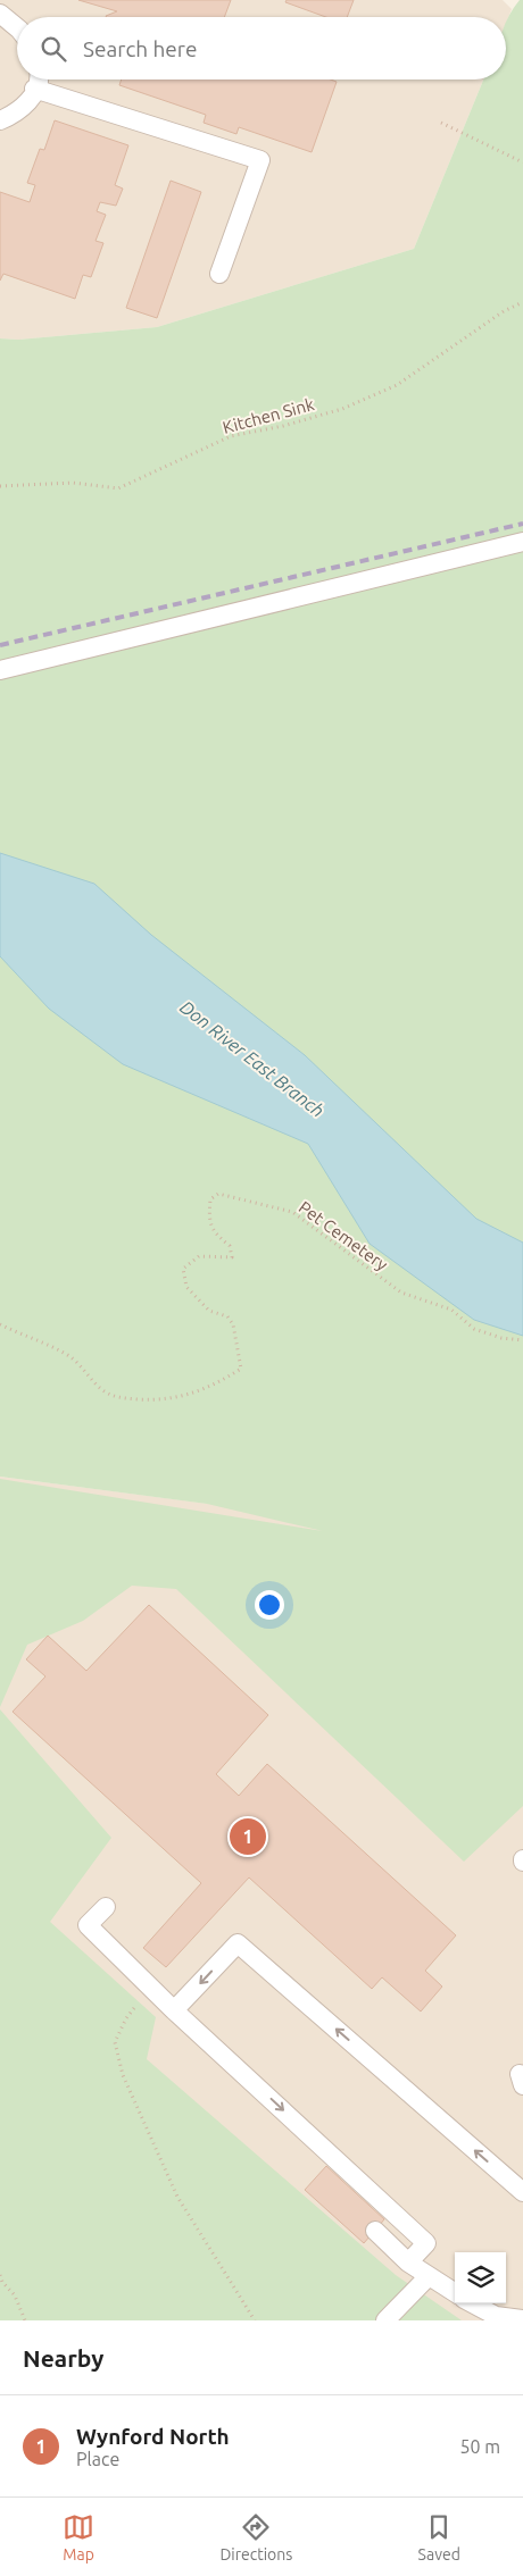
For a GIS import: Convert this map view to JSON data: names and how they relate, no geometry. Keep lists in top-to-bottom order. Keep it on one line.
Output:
{"streets":{"path":["Kitchen Sink","Pet Cemetery"]},"water":["Don River East Branch"],"page":{"search":"Search here","pins":"1","heading":"Nearby","list":[{"mark":"1","name":"Wynford North","note":"Place","value":"50 m"}],"nav":["Map","Directions","Saved"]}}
